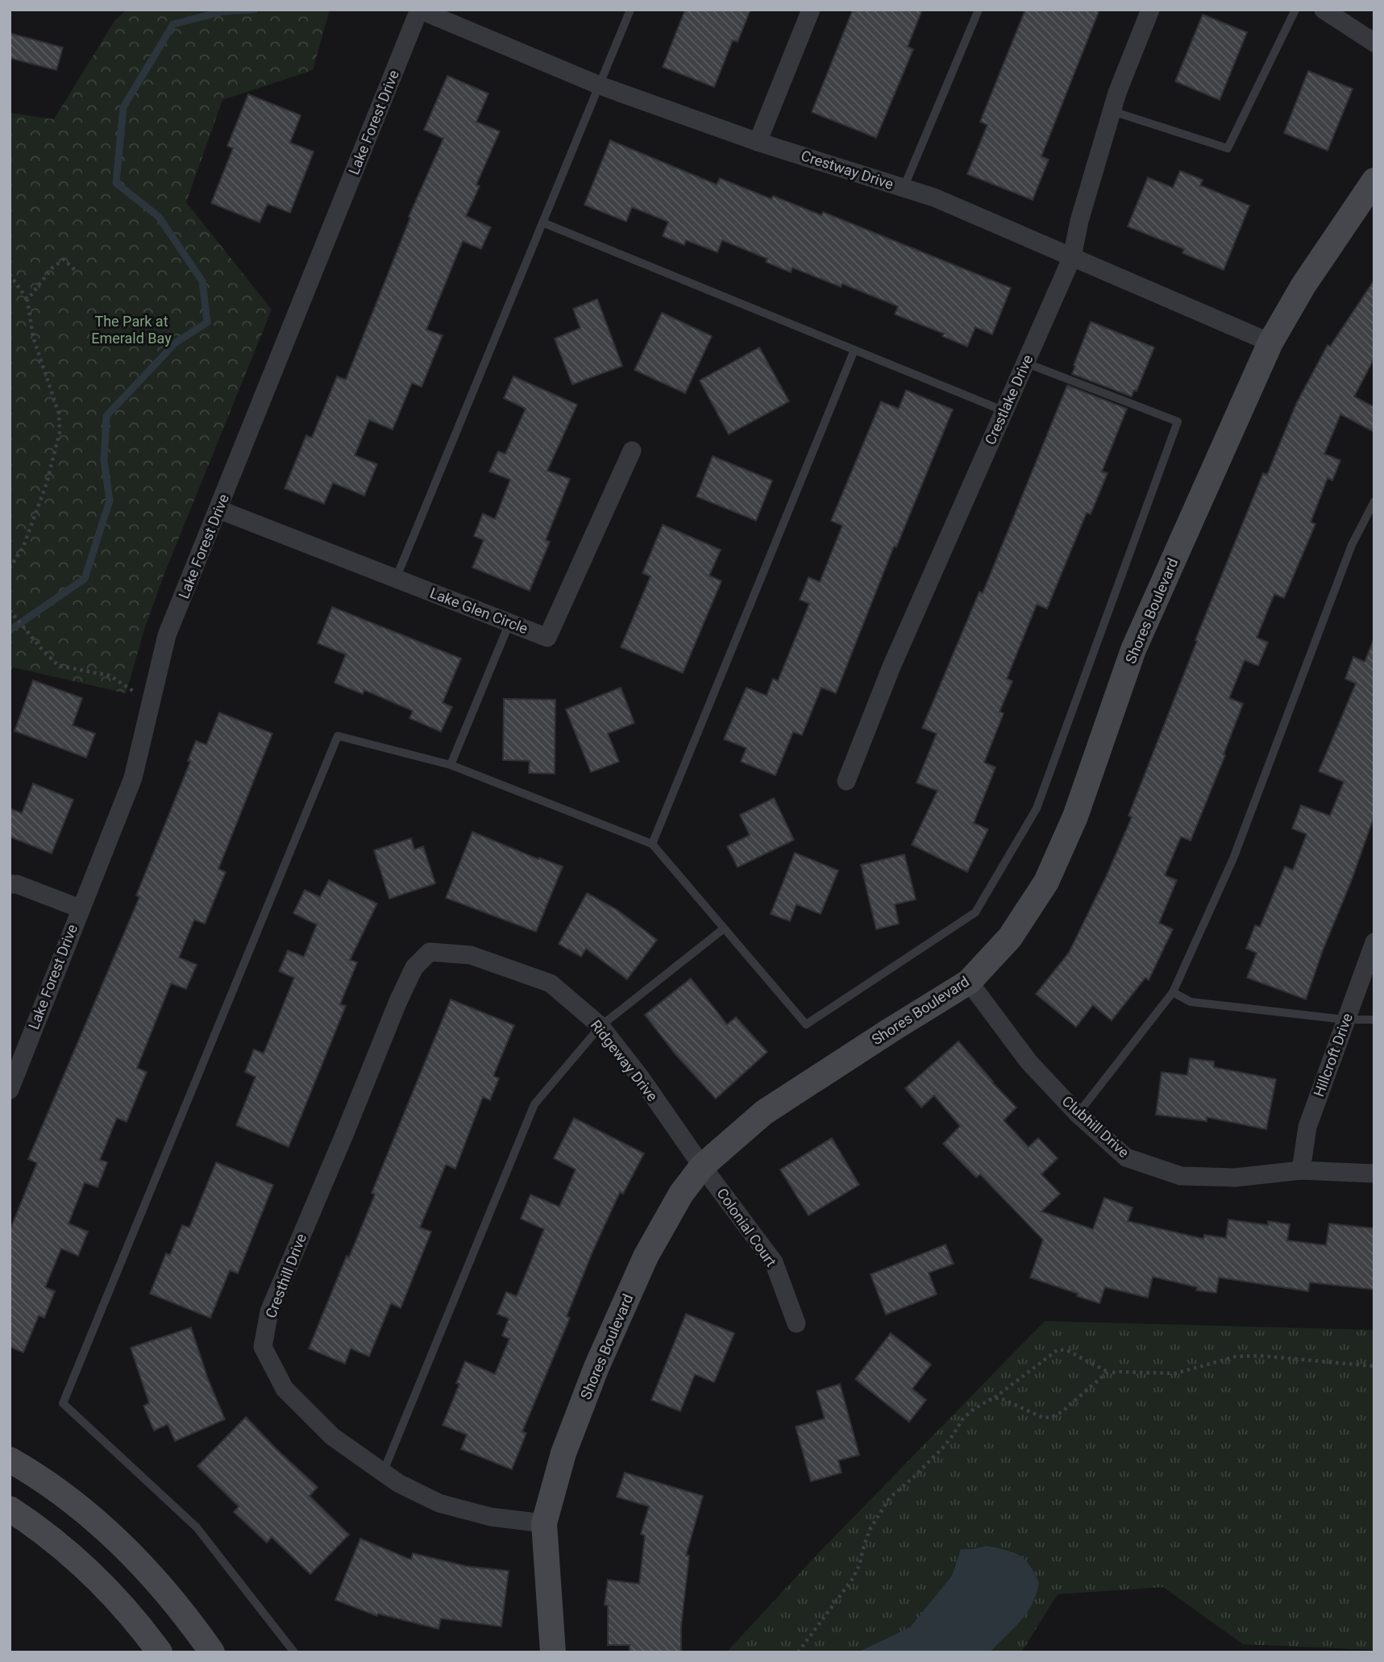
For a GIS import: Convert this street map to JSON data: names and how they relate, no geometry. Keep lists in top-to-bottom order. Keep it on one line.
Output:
{"streets":{"street":["Lake Forest Drive","Crestway Drive","Crestlake Drive","Lake Glen Circle","Shores Boulevard","Hillcroft Drive","Ridgeway Drive","Clubhill Drive","Colonial Court","Cresthill Drive"]},"crossings":[["Lake Forest Drive","Crestway Drive"],["Lake Forest Drive","Lake Glen Circle"],["Crestway Drive","Crestlake Drive"],["Crestway Drive","Shores Boulevard"],["Shores Boulevard","Ridgeway Drive"],["Shores Boulevard","Clubhill Drive"],["Shores Boulevard","Colonial Court"],["Shores Boulevard","Cresthill Drive"],["Hillcroft Drive","Clubhill Drive"],["Ridgeway Drive","Colonial Court"],["Ridgeway Drive","Cresthill Drive"]],"parks":["The Park at Emerald Bay"]}
